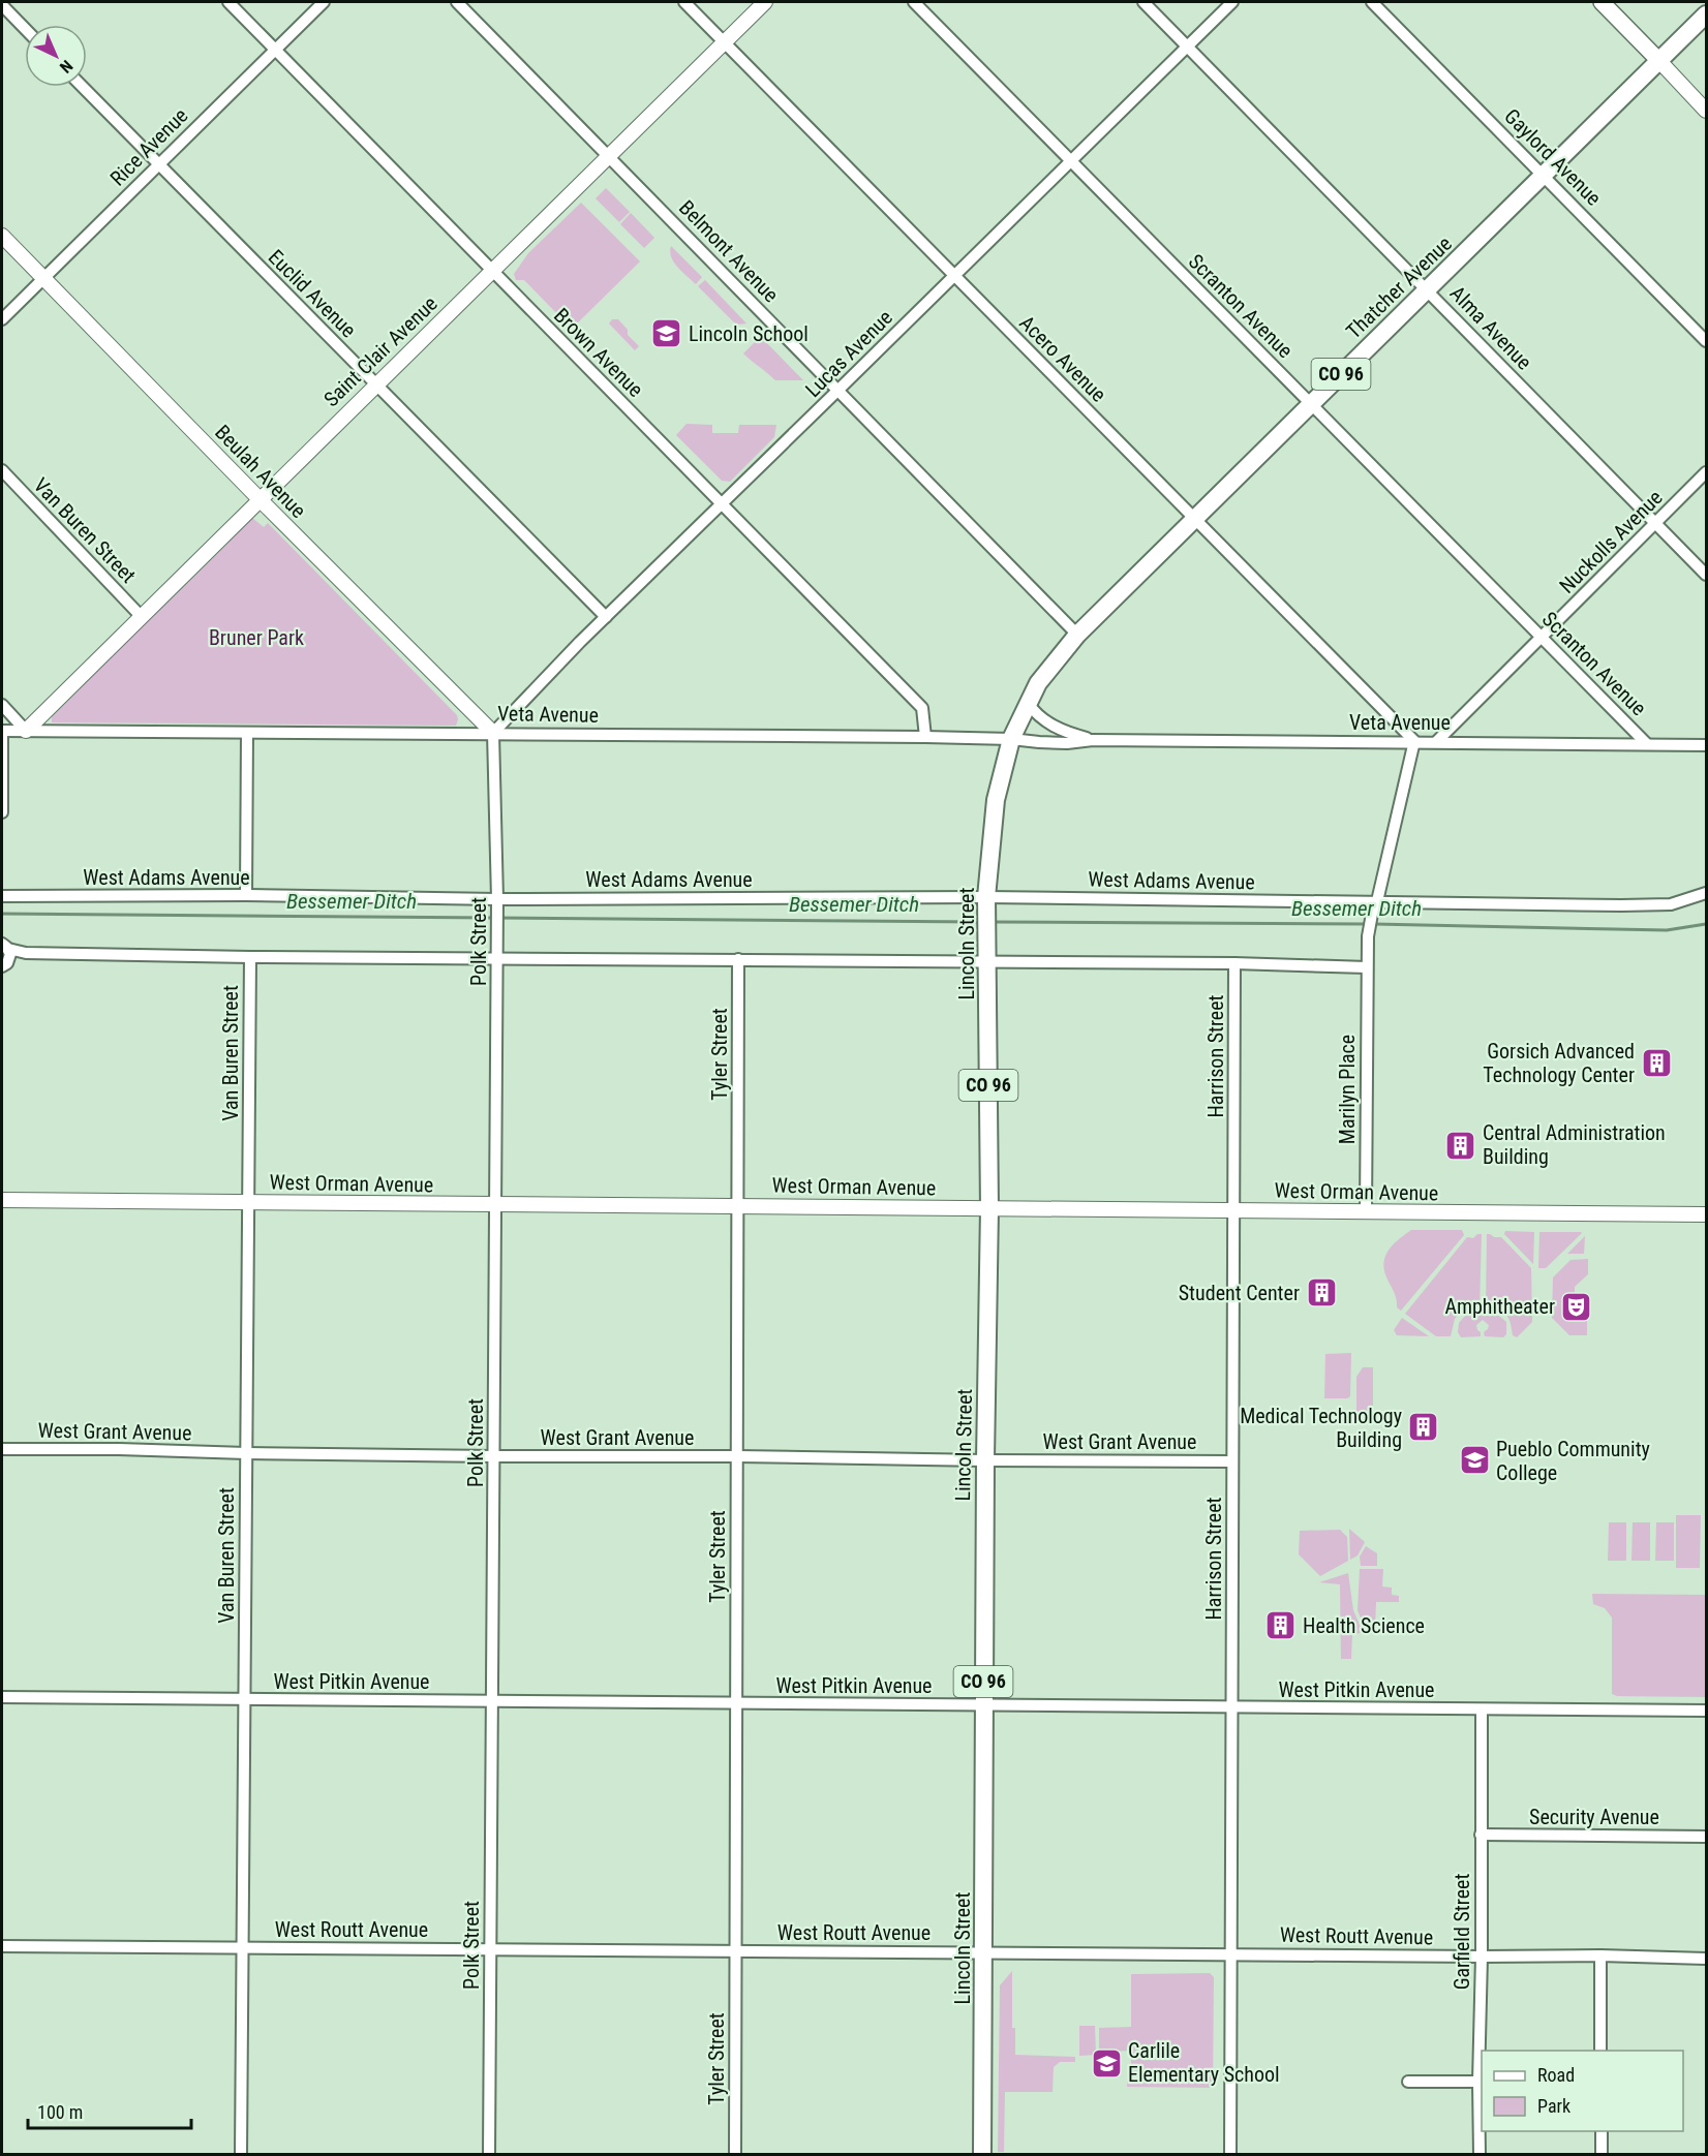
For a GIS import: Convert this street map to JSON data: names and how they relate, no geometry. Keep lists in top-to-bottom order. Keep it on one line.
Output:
{"streets":{"main road":["Thatcher Avenue","CO 96","Lincoln Street"],"street":["Rice Avenue","Gaylord Avenue","Belmont Avenue","Euclid Avenue","Scranton Avenue","Alma Avenue","Saint Clair Avenue","Brown Avenue","Lucas Avenue","Acero Avenue","Beulah Avenue","Van Buren Street","Nuckolls Avenue","Veta Avenue","West Adams Avenue","Polk Street","Tyler Street","Harrison Street","Marilyn Place","West Orman Avenue","West Grant Avenue","West Pitkin Avenue","Security Avenue","West Routt Avenue","Garfield Street"]},"crossings":[["Rice Avenue","Euclid Avenue"],["Rice Avenue","Brown Avenue"],["Rice Avenue","Beulah Avenue"],["Gaylord Avenue","Thatcher Avenue"],["Belmont Avenue","Thatcher Avenue"],["Belmont Avenue","Saint Clair Avenue"],["Belmont Avenue","Lucas Avenue"],["Thatcher Avenue","Scranton Avenue"],["Thatcher Avenue","Alma Avenue"],["Thatcher Avenue","Acero Avenue"],["Thatcher Avenue","Veta Avenue"],["Thatcher Avenue","Lincoln Street"],["Euclid Avenue","Saint Clair Avenue"],["Euclid Avenue","Lucas Avenue"],["Scranton Avenue","Lucas Avenue"],["Scranton Avenue","Nuckolls Avenue"],["Scranton Avenue","Veta Avenue"],["Alma Avenue","Lucas Avenue"],["Alma Avenue","Nuckolls Avenue"],["Saint Clair Avenue","Brown Avenue"],["Saint Clair Avenue","Acero Avenue"],["Saint Clair Avenue","Beulah Avenue"],["Saint Clair Avenue","Van Buren Street"],["Saint Clair Avenue","Veta Avenue"],["Brown Avenue","Lucas Avenue"],["Brown Avenue","Veta Avenue"],["Lucas Avenue","Acero Avenue"],["Lucas Avenue","Beulah Avenue"],["Lucas Avenue","Veta Avenue"],["Lucas Avenue","Polk Street"],["Acero Avenue","Veta Avenue"],["Beulah Avenue","Veta Avenue"],["Beulah Avenue","Polk Street"],["Van Buren Street","West Orman Avenue"],["Van Buren Street","West Grant Avenue"],["Van Buren Street","West Pitkin Avenue"],["Van Buren Street","West Routt Avenue"],["Nuckolls Avenue","Veta Avenue"],["Veta Avenue","Polk Street"],["Veta Avenue","Lincoln Street"],["West Adams Avenue","Polk Street"],["West Adams Avenue","Lincoln Street"],["West Adams Avenue","Marilyn Place"],["Polk Street","West Orman Avenue"],["Polk Street","West Grant Avenue"],["Polk Street","West Pitkin Avenue"],["Polk Street","West Routt Avenue"],["Lincoln Street","West Orman Avenue"],["Lincoln Street","West Grant Avenue"],["Lincoln Street","West Pitkin Avenue"],["Lincoln Street","West Routt Avenue"],["Tyler Street","West Orman Avenue"],["Tyler Street","West Grant Avenue"],["Tyler Street","West Pitkin Avenue"],["Tyler Street","West Routt Avenue"],["Harrison Street","West Orman Avenue"],["Harrison Street","West Grant Avenue"],["Harrison Street","West Pitkin Avenue"],["Harrison Street","West Routt Avenue"],["Marilyn Place","West Orman Avenue"],["West Pitkin Avenue","Garfield Street"],["Security Avenue","Garfield Street"],["West Routt Avenue","Garfield Street"]],"water":["Bessemer Ditch"],"parks":["Bruner Park"],"places":{"school or university":["Lincoln School","Pueblo Community College","Carlile Elementary School"],"building":["Gorsich Advanced Technology Center","Central Administration Building","Student Center","Medical Technology Building","Health Science"],"theatre":["Amphitheater"]},"legend":["Road","Park"],"scale_bar":"100 m","north":"bottom right"}
